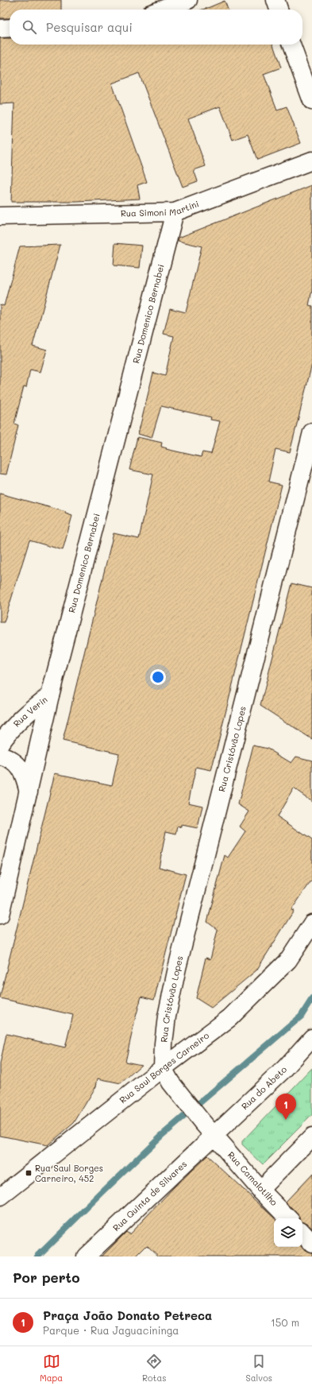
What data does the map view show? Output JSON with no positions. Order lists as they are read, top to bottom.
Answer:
{
  "streets": {
    "street": [
      "Rua Simoni Martini",
      "Rua Domenico Bernabei",
      "Rua Verin",
      "Rua Cristóvão Lopes",
      "Rua Saul Borges Carneiro",
      "Rua do Abeto",
      "Rua Camalotilho",
      "Rua Quinta de Silvares"
    ]
  },
  "crossings": [
    ["Rua Simoni Martini", "Rua Domenico Bernabei"],
    ["Rua Domenico Bernabei", "Rua Verin"],
    ["Rua Cristóvão Lopes", "Rua Saul Borges Carneiro"],
    ["Rua Cristóvão Lopes", "Rua Camalotilho"],
    ["Rua Saul Borges Carneiro", "Rua Camalotilho"],
    ["Rua do Abeto", "Rua Camalotilho"],
    ["Rua do Abeto", "Rua Quinta de Silvares"],
    ["Rua Camalotilho", "Rua Quinta de Silvares"]
  ],
  "places": {
    "transit": ["Rua Saul Borges Carneiro, 452"]
  },
  "page": {
    "search": "Pesquisar aqui",
    "pins": "1",
    "heading": "Por perto",
    "list": [
      {
        "mark": "1",
        "name": "Praça João Donato Petreca",
        "note": "Parque · Rua Jaguacininga",
        "value": "150 m"
      }
    ],
    "nav": ["Mapa", "Rotas", "Salvos"]
  }
}
